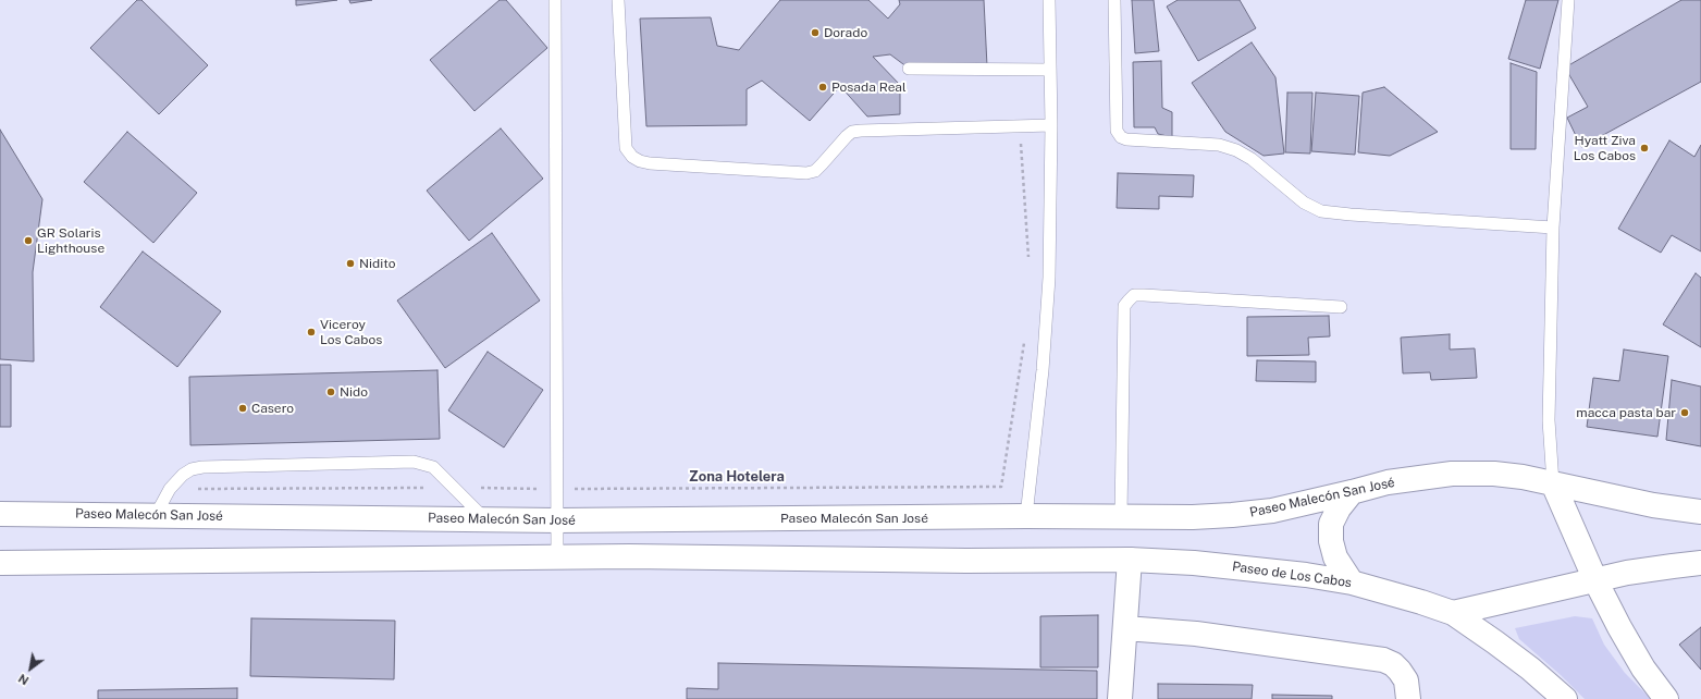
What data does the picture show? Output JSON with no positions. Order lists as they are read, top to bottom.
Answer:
{
  "streets": {
    "main road": ["Paseo Malecón San José", "Paseo de Los Cabos"]
  },
  "districts": ["Zona Hotelera"],
  "places": [
    "Dorado",
    "Posada Real",
    "Hyatt Ziva Los Cabos",
    "GR Solaris Lighthouse",
    "Nidito",
    "Viceroy Los Cabos",
    "Nido",
    "Casero",
    "macca pasta bar"
  ],
  "north": "bottom left"
}
